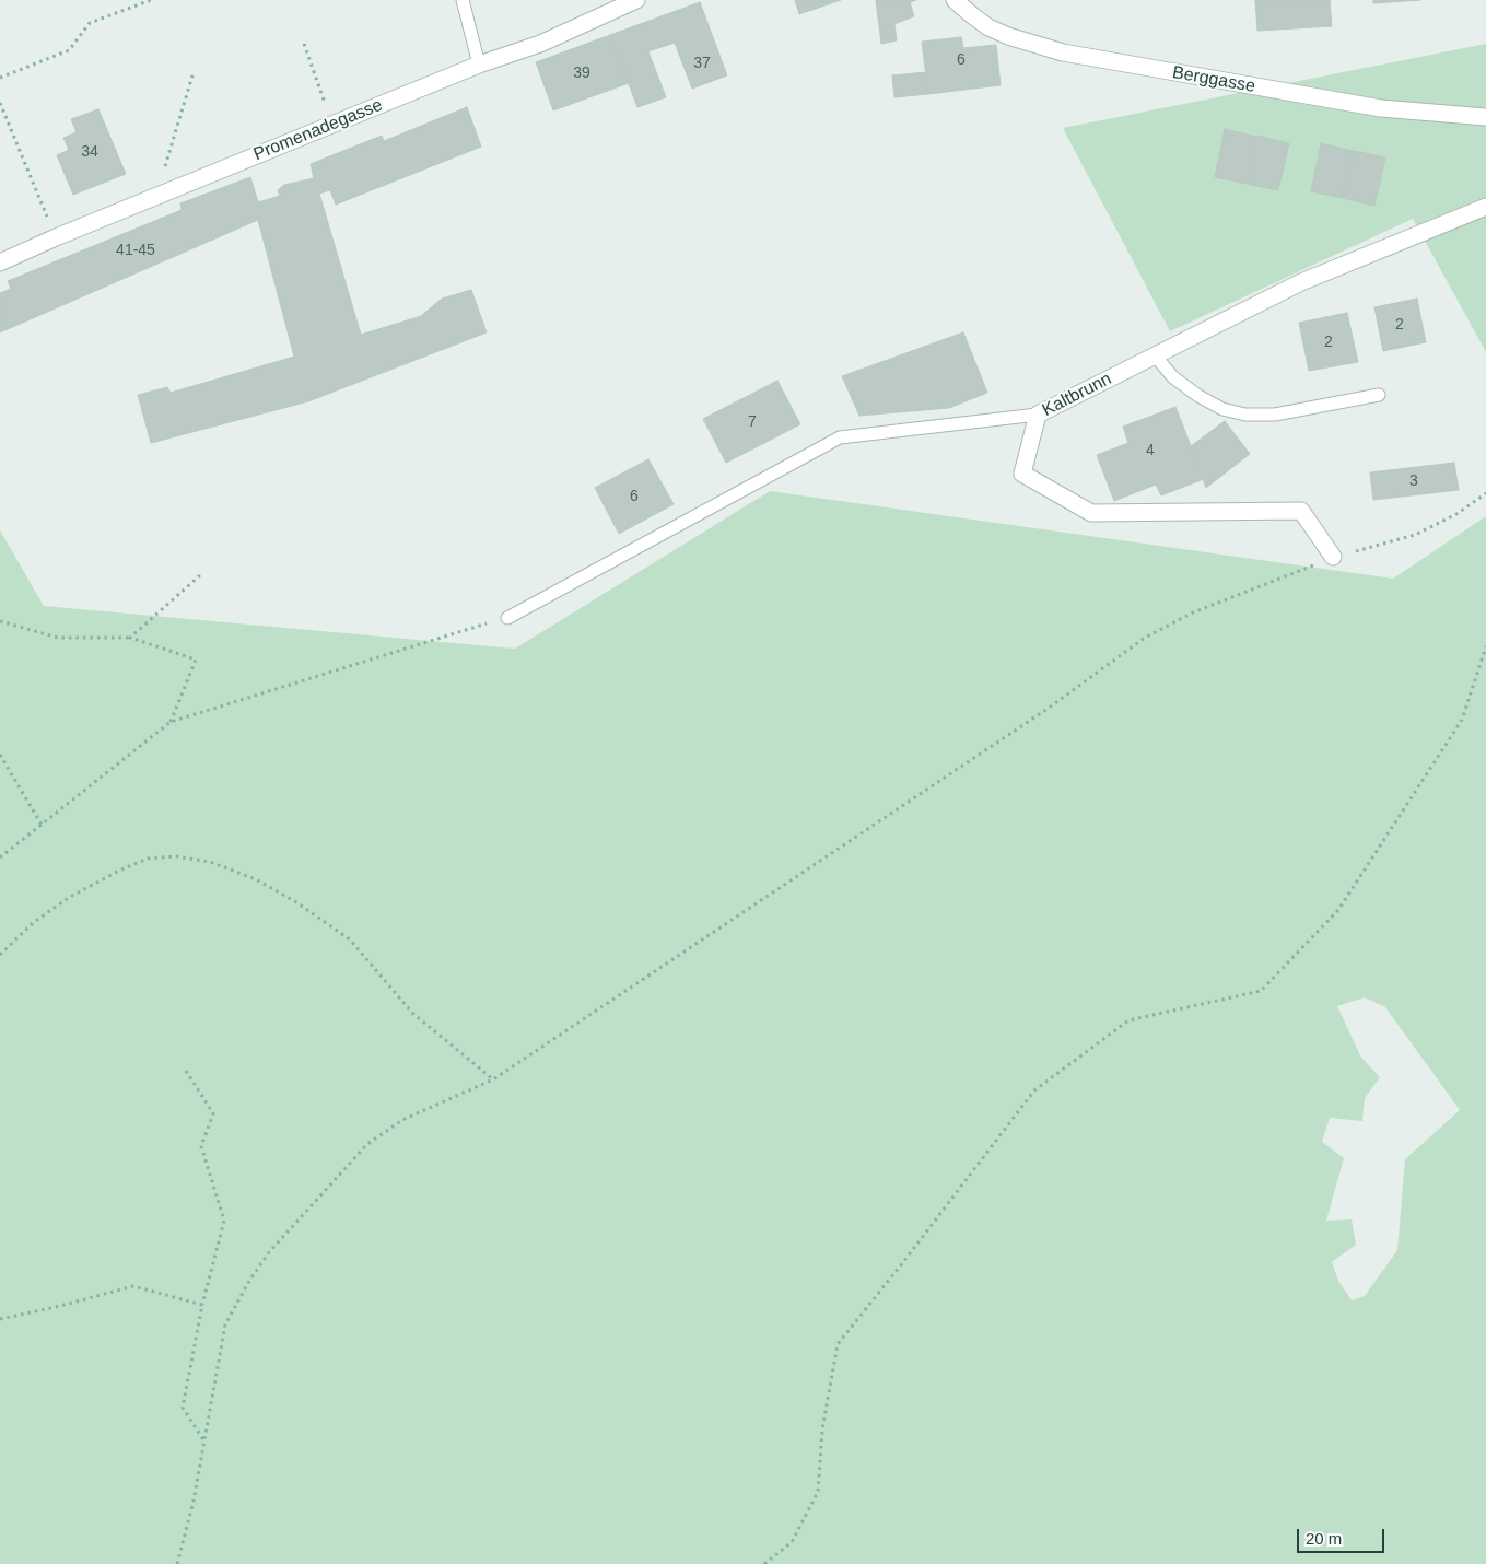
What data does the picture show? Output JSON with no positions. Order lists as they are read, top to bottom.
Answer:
{
  "streets": {
    "street": ["Berggasse", "Promenadegasse", "Kaltbrunn"]
  },
  "house_numbers": [
    "6",
    "37",
    "39",
    "34",
    "41-45",
    "2",
    "2",
    "7",
    "4",
    "3",
    "6"
  ],
  "scale_bar": "20 m"
}
